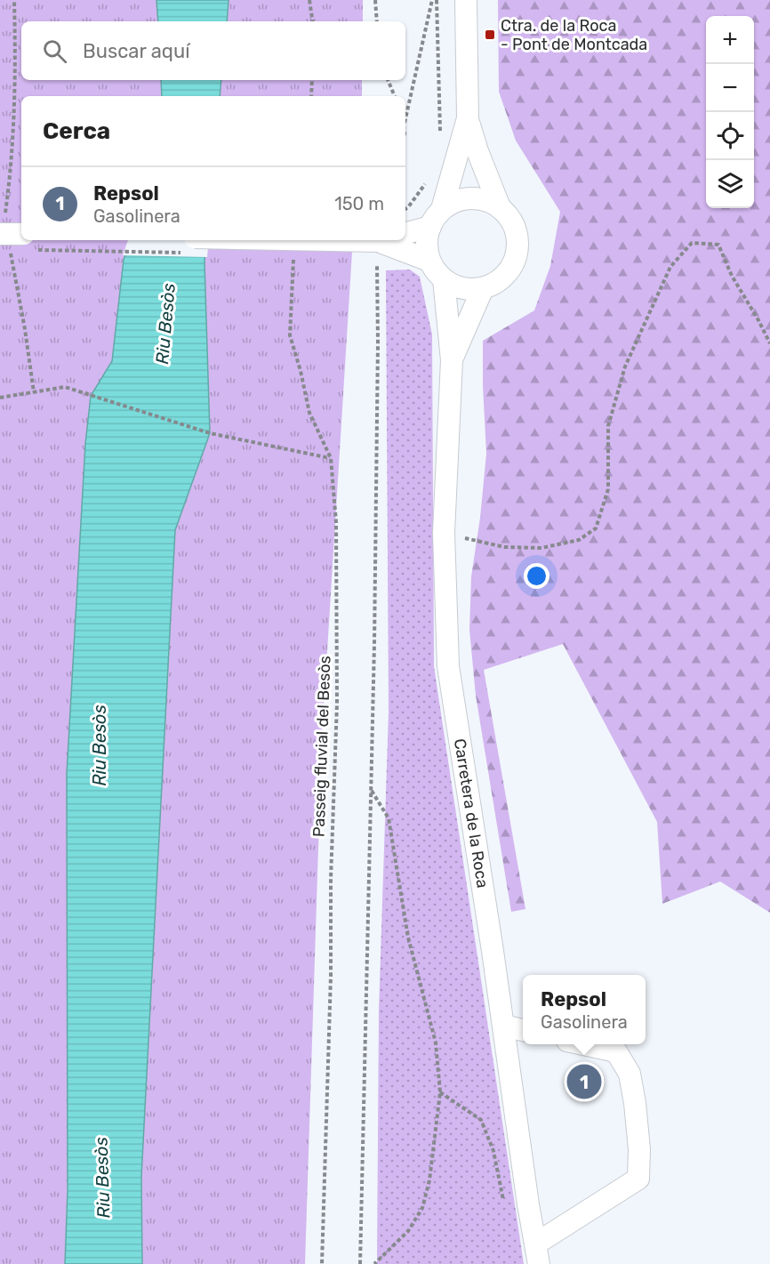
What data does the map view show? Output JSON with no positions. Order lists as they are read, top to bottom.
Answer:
{
  "streets": {
    "street": ["Carretera de la Roca"],
    "path": ["Passeig fluvial del Besòs"]
  },
  "water": ["Riu Besòs"],
  "places": {
    "transit": ["Ctra. de la Roca - Pont de Montcada"]
  },
  "page": {
    "map_buttons": ["+", "−"],
    "search": "Buscar aquí",
    "heading": "Cerca",
    "list": [
      {
        "mark": "1",
        "name": "Repsol",
        "note": "Gasolinera",
        "value": "150 m"
      }
    ],
    "popup": ["Repsol", "Gasolinera"],
    "pins": "1"
  }
}
